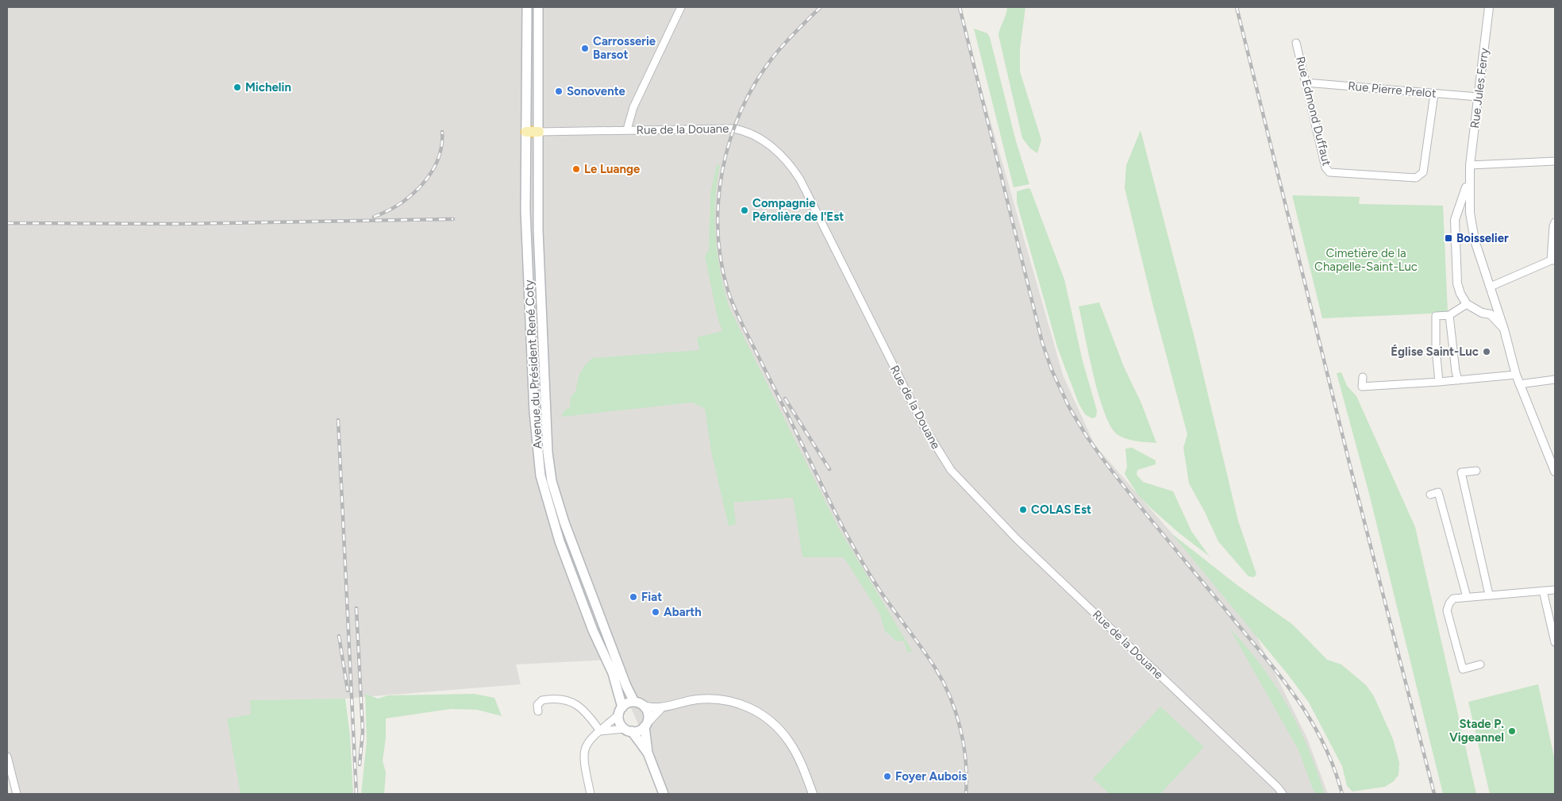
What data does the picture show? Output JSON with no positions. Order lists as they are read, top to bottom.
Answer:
{
  "streets": {
    "main road": ["Avenue du Président René Coty"],
    "street": [
      "Rue Jules Ferry",
      "Rue Pierre Prelot",
      "Rue Edmond Duffaut",
      "Rue de la Douane"
    ]
  },
  "crossings": [
    ["Rue Jules Ferry", "Rue Pierre Prelot"],
    ["Rue Pierre Prelot", "Rue Edmond Duffaut"],
    ["Rue de la Douane", "Avenue du Président René Coty"]
  ],
  "parks": ["Cimetière de la Chapelle-Saint-Luc"],
  "places": {
    "other": [
      "Carrosserie Barsot",
      "Michelin",
      "Sonovente",
      "Le Luange",
      "Compagnie Pérolière de l'Est",
      "Église Saint-Luc",
      "COLAS Est",
      "Fiat",
      "Abarth",
      "Stade P. Vigeannel",
      "Foyer Aubois"
    ],
    "transit": ["Boisselier"]
  }
}
